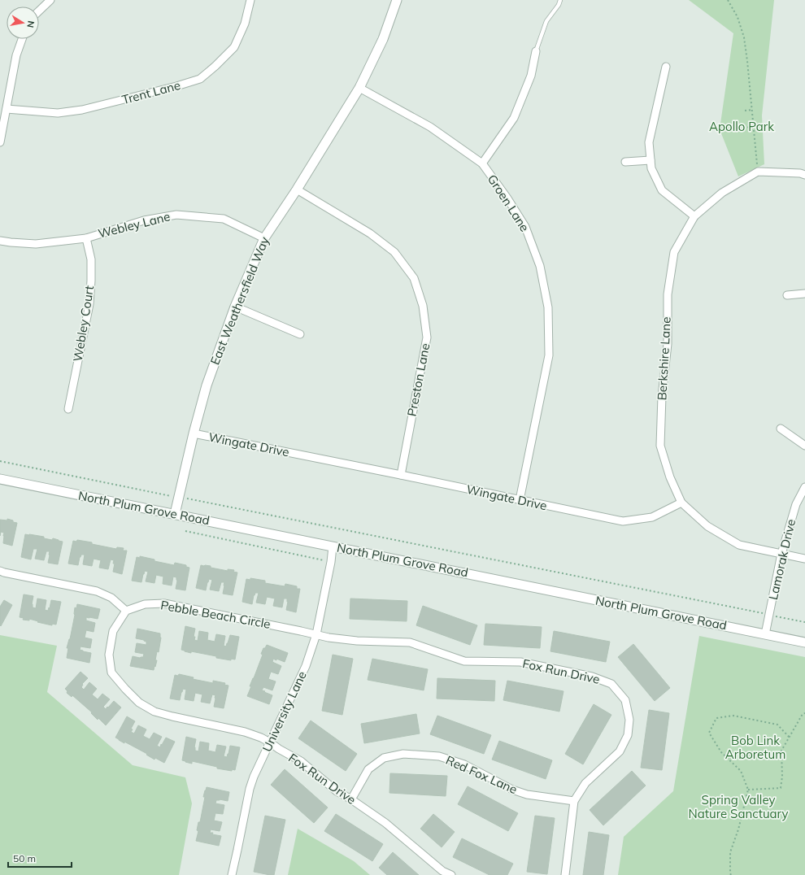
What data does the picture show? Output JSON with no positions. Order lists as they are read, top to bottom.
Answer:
{
  "streets": {
    "street": [
      "Trent Lane",
      "Groen Lane",
      "Webley Lane",
      "East Weathersfield Way",
      "Webley Court",
      "Berkshire Lane",
      "Preston Lane",
      "Wingate Drive",
      "North Plum Grove Road",
      "Lamorak Drive",
      "Pebble Beach Circle",
      "Fox Run Drive",
      "University Lane",
      "Red Fox Lane"
    ]
  },
  "crossings": [
    ["Groen Lane", "East Weathersfield Way"],
    ["Groen Lane", "Wingate Drive"],
    ["Webley Lane", "East Weathersfield Way"],
    ["Webley Lane", "Webley Court"],
    ["East Weathersfield Way", "Preston Lane"],
    ["East Weathersfield Way", "Wingate Drive"],
    ["East Weathersfield Way", "North Plum Grove Road"],
    ["Berkshire Lane", "Wingate Drive"],
    ["Preston Lane", "Wingate Drive"],
    ["North Plum Grove Road", "Lamorak Drive"],
    ["North Plum Grove Road", "University Lane"],
    ["Pebble Beach Circle", "Fox Run Drive"],
    ["Pebble Beach Circle", "University Lane"],
    ["Fox Run Drive", "University Lane"],
    ["Fox Run Drive", "Red Fox Lane"]
  ],
  "parks": ["Apollo Park", "Bob Link Arboretum", "Spring Valley Nature Sanctuary"],
  "scale_bar": "50 m",
  "north": "right"
}
